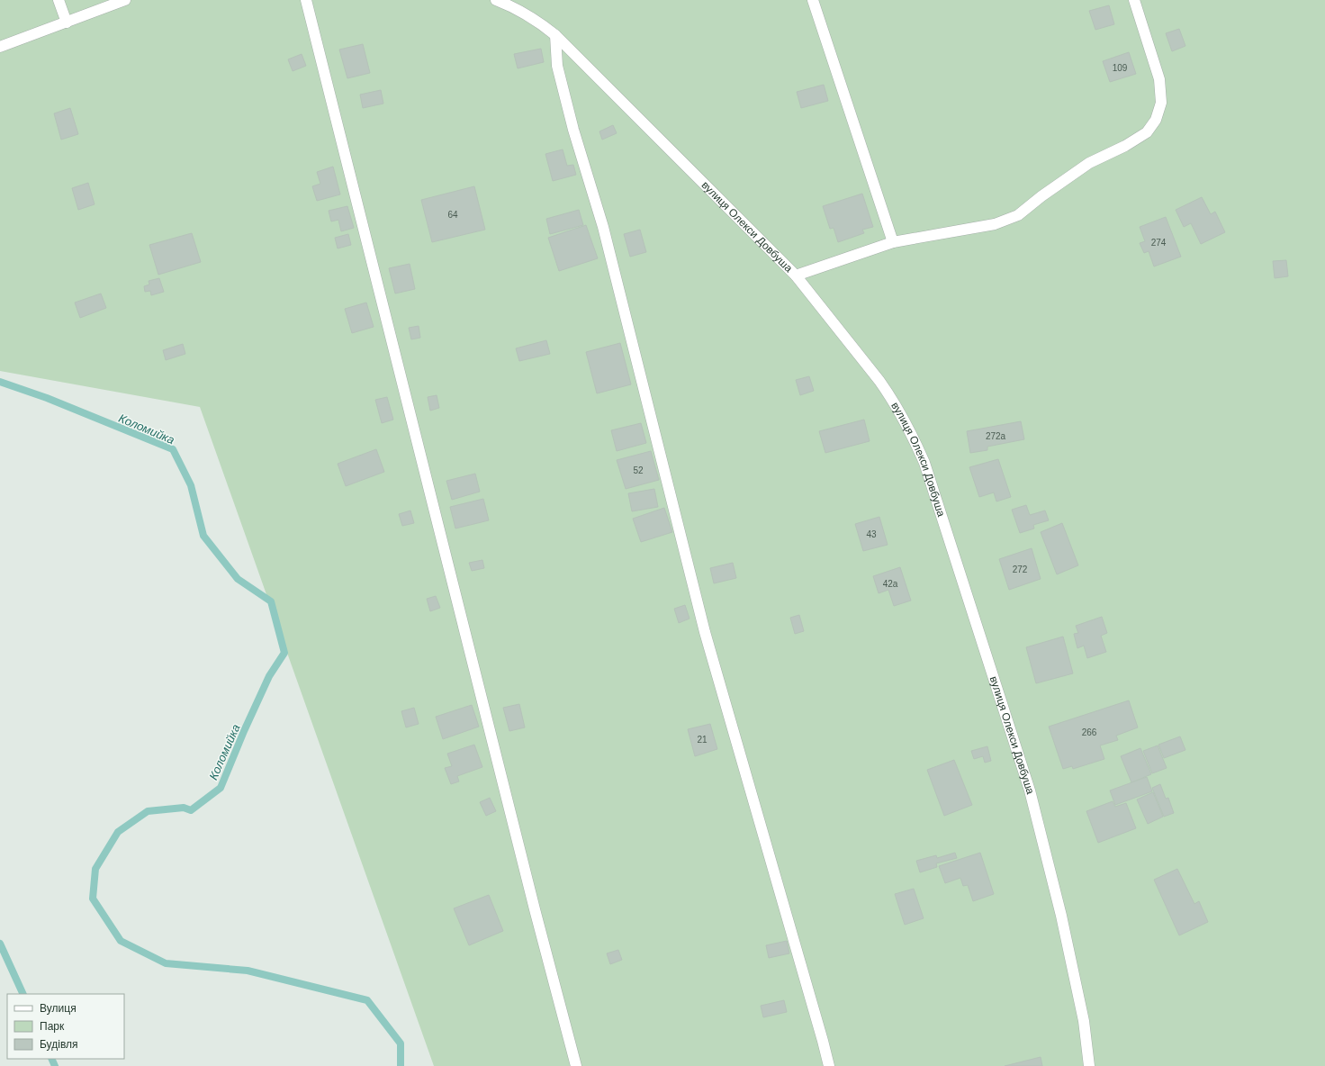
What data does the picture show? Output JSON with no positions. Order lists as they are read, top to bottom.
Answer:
{
  "streets": {
    "street": ["вулиця Олекси Довбуша"]
  },
  "water": ["Коломийка"],
  "house_numbers": [
    "109",
    "64",
    "274",
    "272а",
    "52",
    "43",
    "272",
    "42а",
    "266",
    "21"
  ],
  "legend": ["Вулиця", "Парк", "Будівля"]
}
